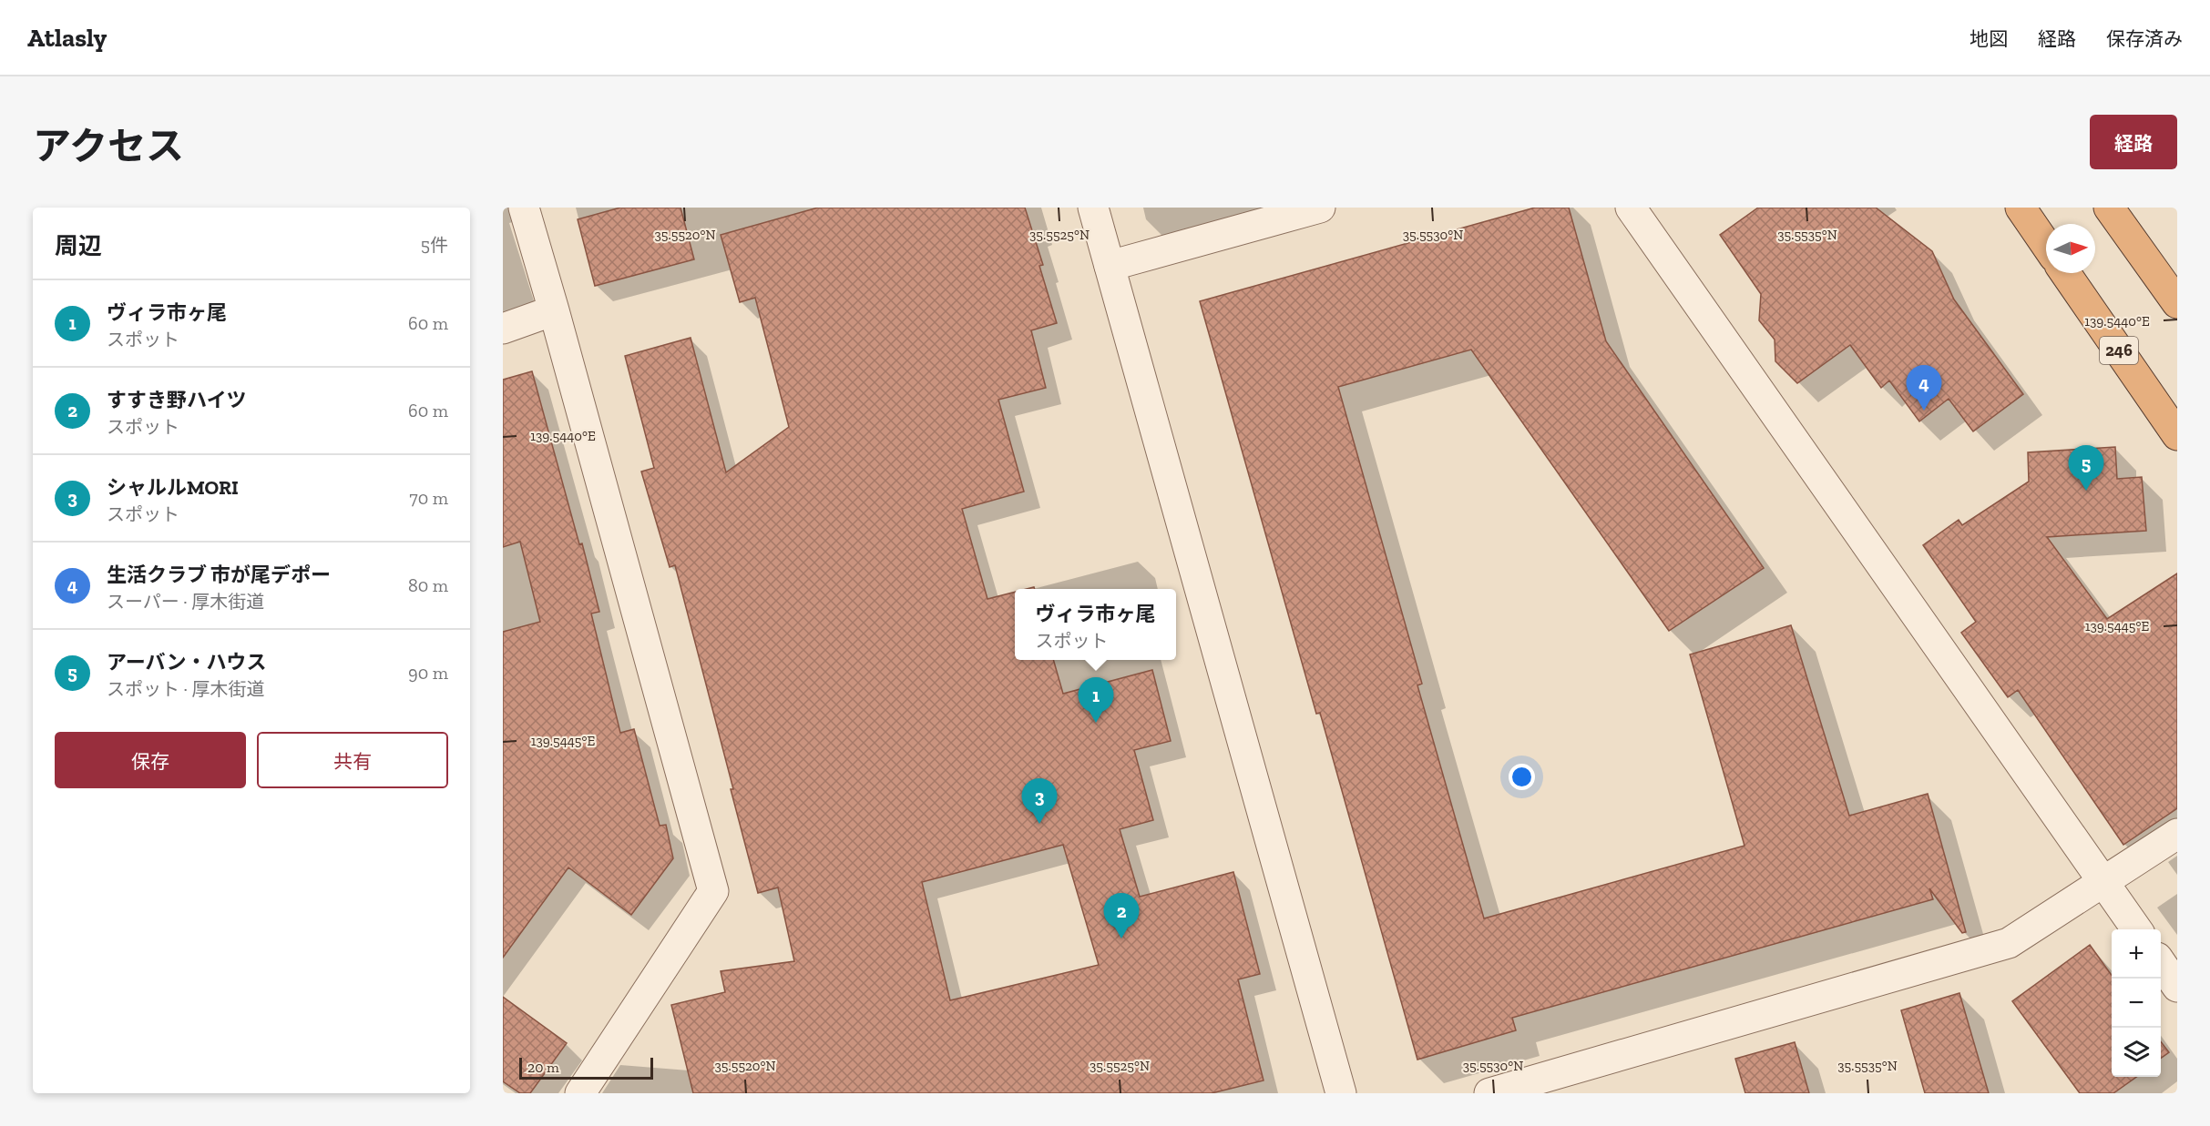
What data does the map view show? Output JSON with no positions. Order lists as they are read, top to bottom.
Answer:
{
  "streets": {
    "highway": ["246"]
  },
  "scale_bar": "20 m",
  "north": "right",
  "page": {
    "header": "Atlasly",
    "nav": ["地図", "経路", "保存済み"],
    "title": "アクセス",
    "buttons": [
      "経路",
      ["保存", "共有"]
    ],
    "heading": ["周辺", "5件"],
    "list": [
      {
        "mark": "1",
        "name": "ヴィラ市ヶ尾",
        "note": "スポット",
        "value": "60 m"
      },
      {
        "mark": "2",
        "name": "すすき野ハイツ",
        "note": "スポット",
        "value": "60 m"
      },
      {
        "mark": "3",
        "name": "シャルルMORI",
        "note": "スポット",
        "value": "70 m"
      },
      {
        "mark": "4",
        "name": "生活クラブ 市が尾デポー",
        "note": "スーパー · 厚木街道",
        "value": "80 m"
      },
      {
        "mark": "5",
        "name": "アーバン・ハウス",
        "note": "スポット · 厚木街道",
        "value": "90 m"
      }
    ],
    "pins": [
      "4",
      "5",
      "1",
      "3",
      "2"
    ],
    "popup": ["ヴィラ市ヶ尾", "スポット"],
    "map_buttons": ["+", "−"],
    "scale": "20 m"
  },
  "coordinates": [
    "35.5520°N",
    "35.5525°N",
    "35.5530°N",
    "35.5535°N",
    "139.5440°E",
    "139.5445°E"
  ]
}
